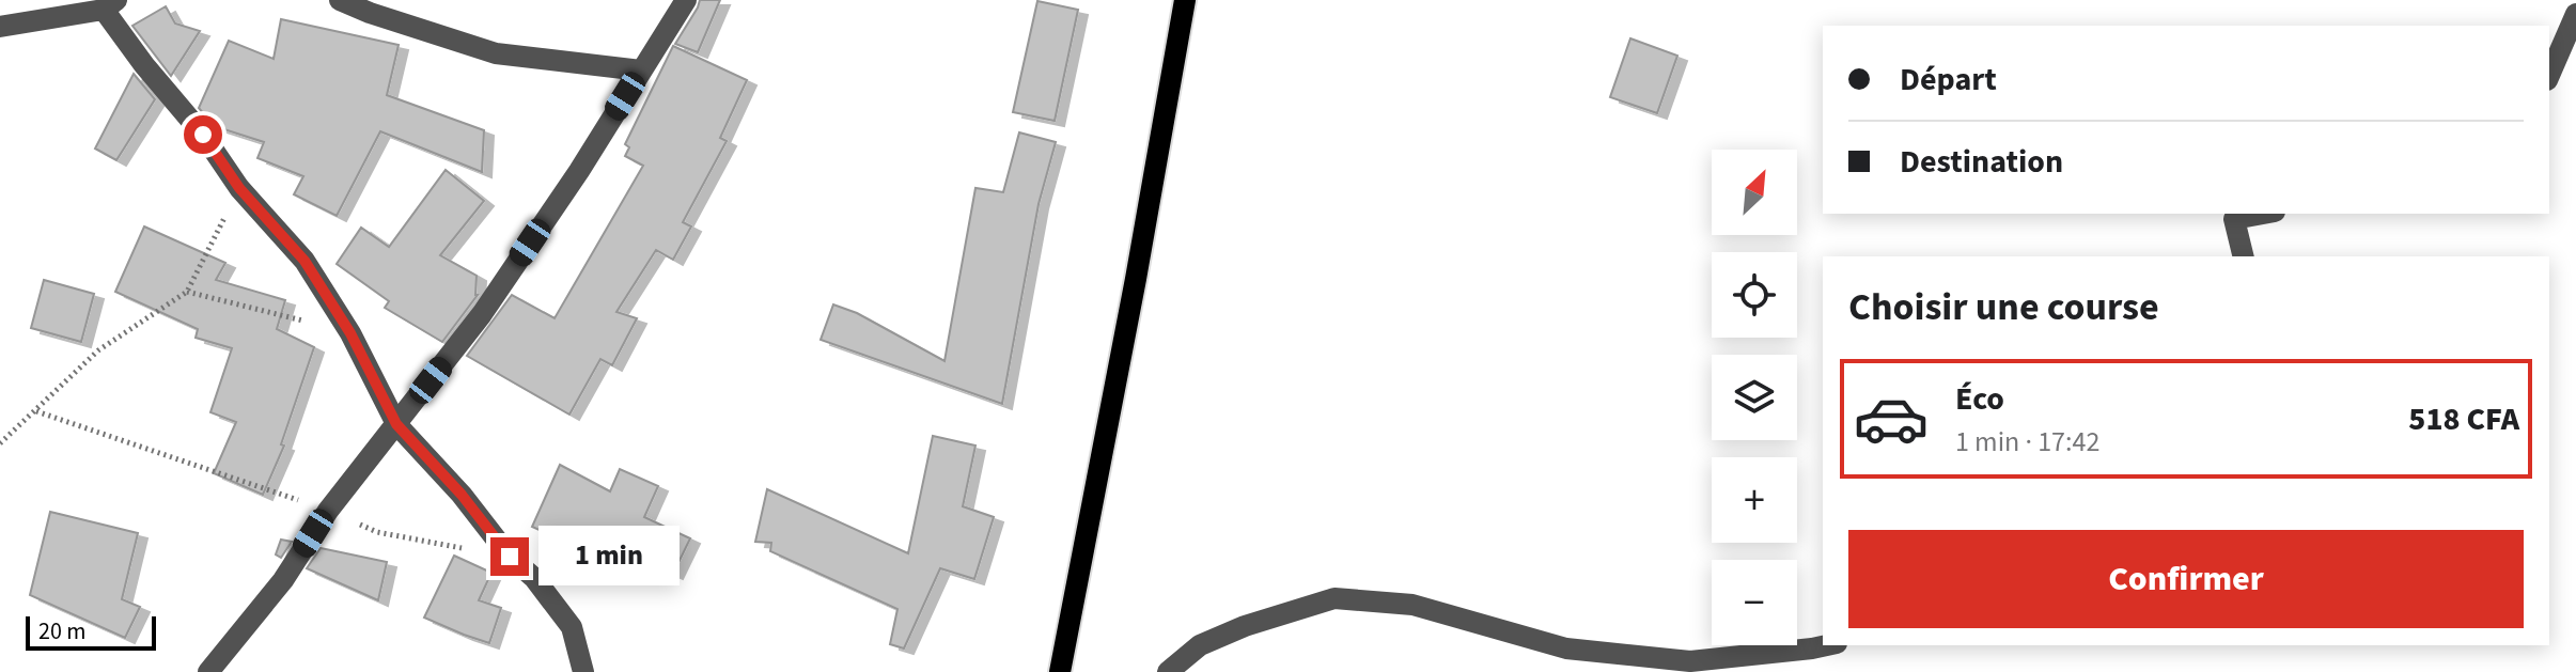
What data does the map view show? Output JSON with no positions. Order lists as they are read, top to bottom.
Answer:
{
  "scale_bar": "20 m",
  "north": "top right",
  "page": {
    "banner": ["Départ", "Destination"],
    "map_buttons": ["+", "−"],
    "heading": "Choisir une course",
    "list": [
      {
        "name": "Éco",
        "note": "1 min · 17:42",
        "value": "518 CFA"
      }
    ],
    "buttons": "Confirmer",
    "bubble": "1 min",
    "scale": "20 m"
  }
}
